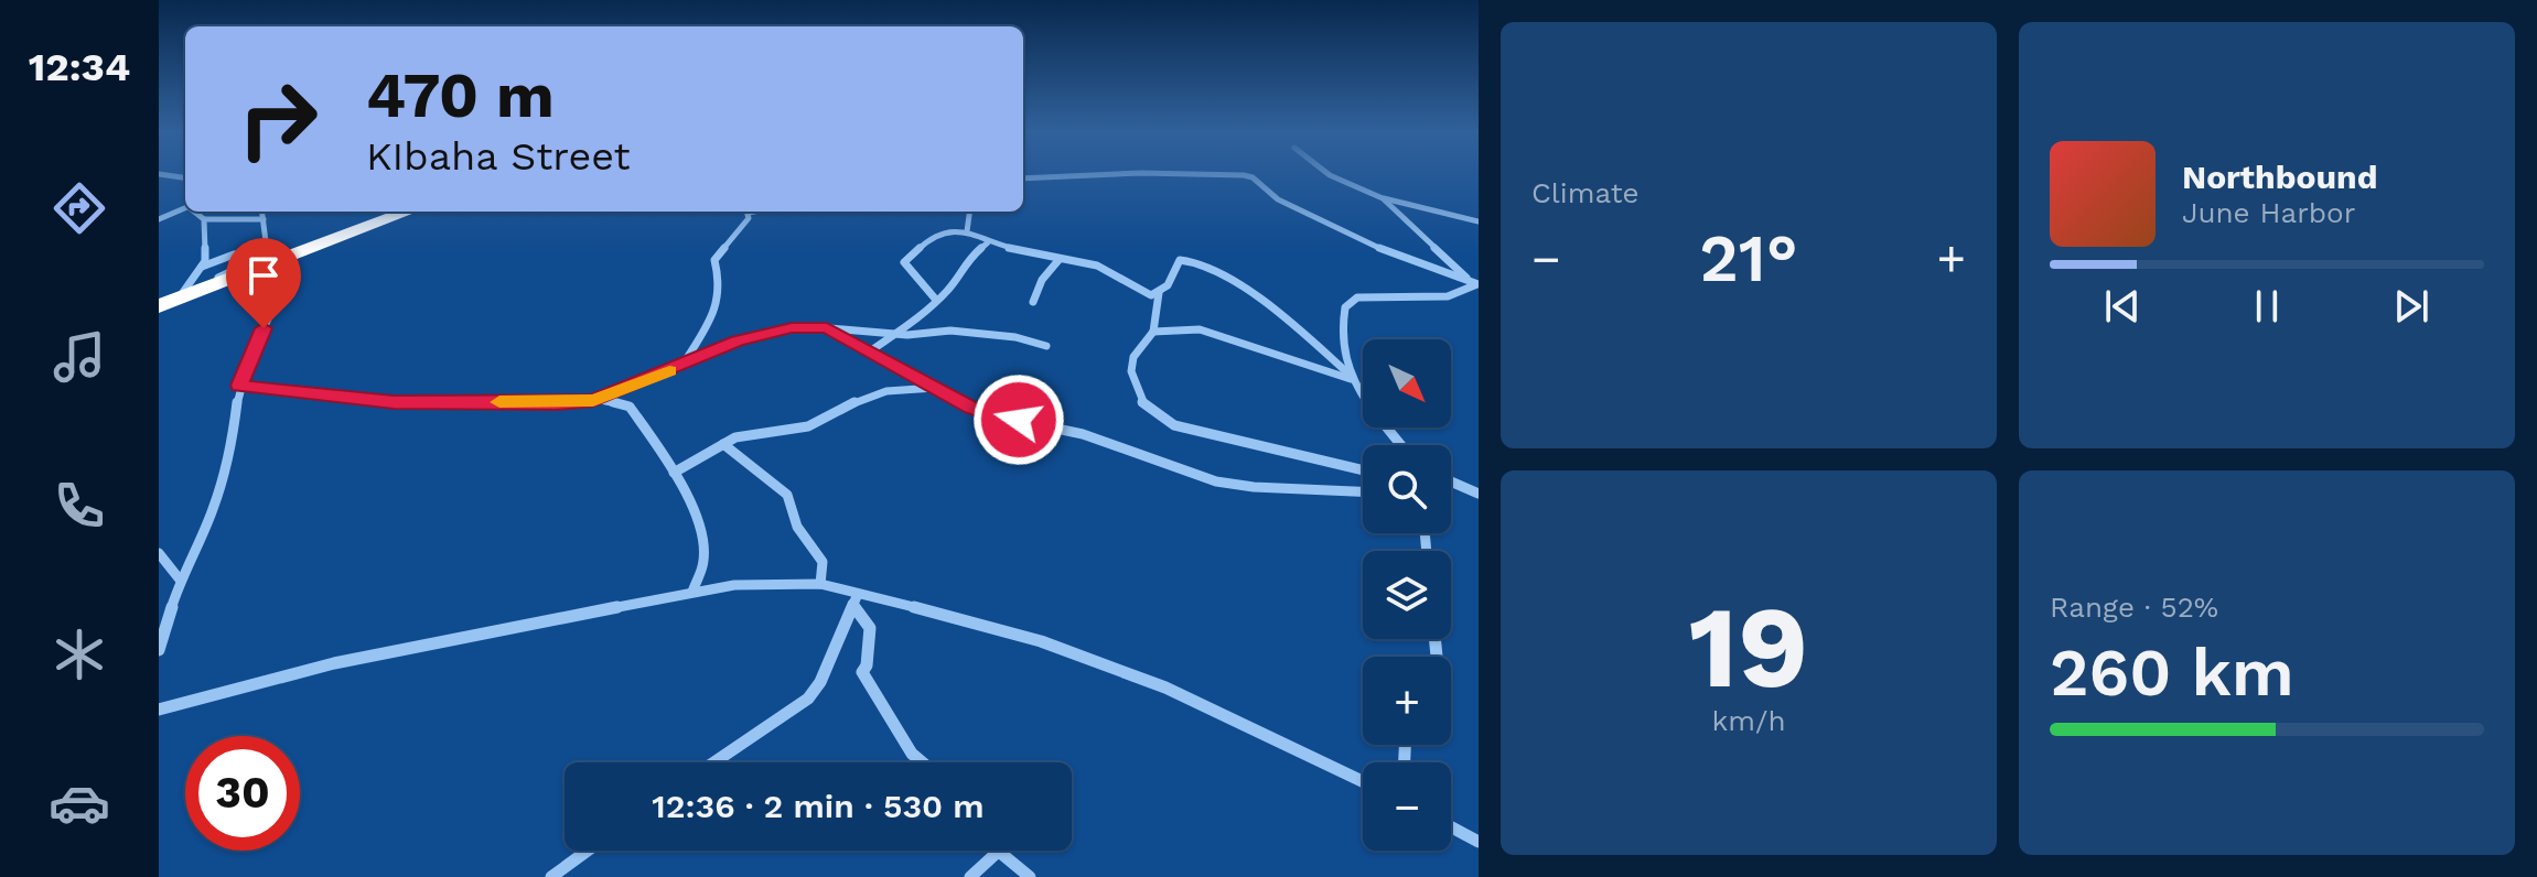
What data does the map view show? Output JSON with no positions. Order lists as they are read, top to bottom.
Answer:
{
  "north": "bottom right",
  "page": {
    "tabs": "12:34",
    "tile": [
      "Climate",
      ["19", "km/h"],
      ["Range · 52%", "260 km"]
    ],
    "turn": ["470 m", "KIbaha Street"],
    "song": ["Northbound", "June Harbor"],
    "heat": ["−", "21°", "+"],
    "map_buttons": ["+", "−"],
    "limit": "30",
    "trip": "12:36 · 2 min · 530 m"
  }
}
